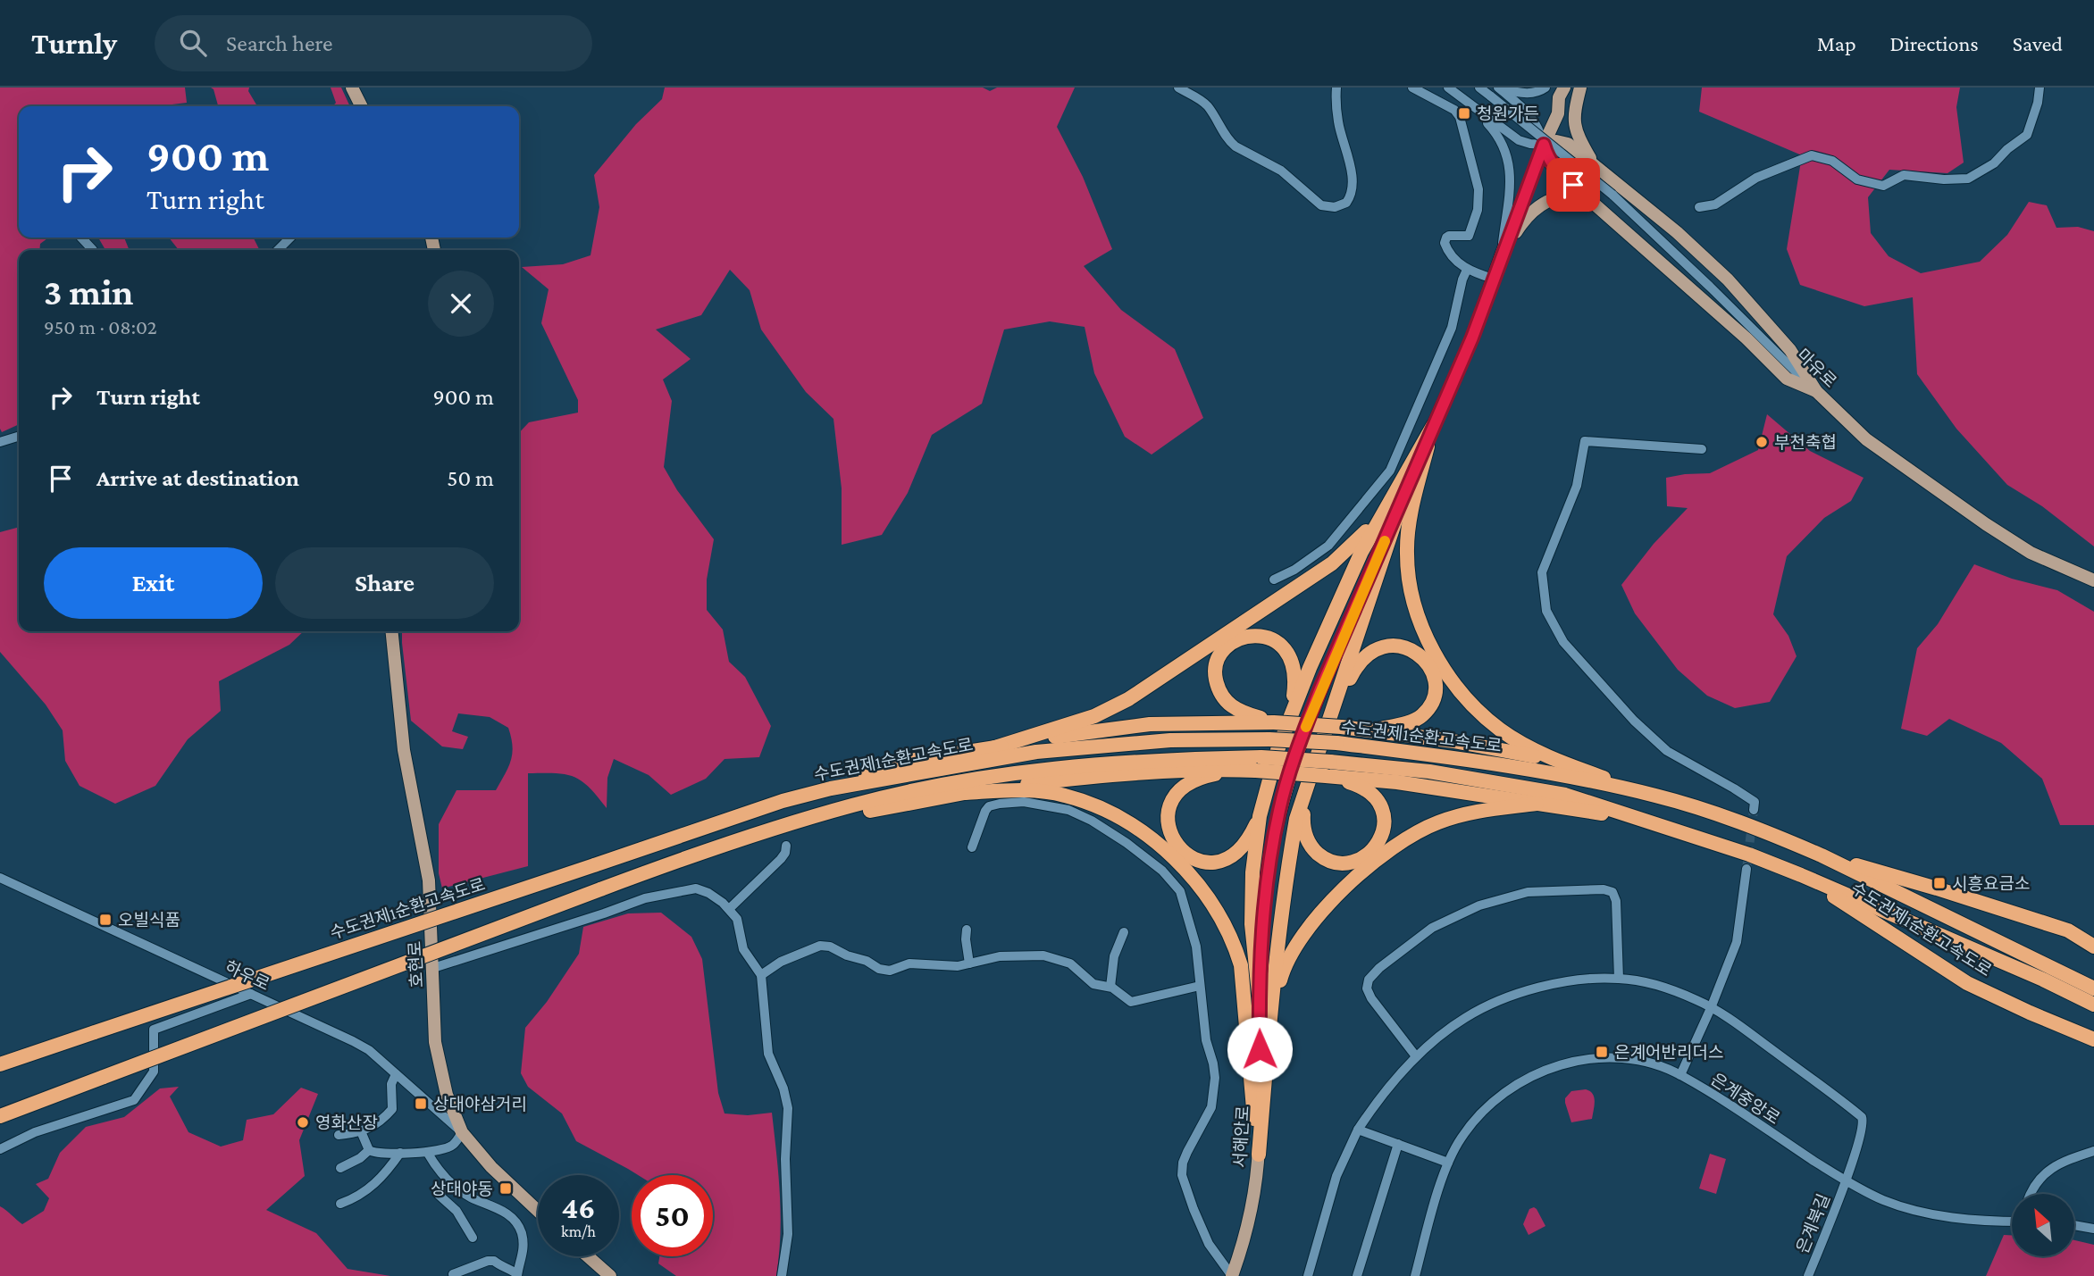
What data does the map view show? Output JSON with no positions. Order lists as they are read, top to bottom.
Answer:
{
  "streets": {
    "highway": ["수도권제1순환고속도로"],
    "main road": ["마유로", "호현로", "서해안로"],
    "street": ["하우로", "은계중앙로", "은계북길"]
  },
  "crossings": [
    ["마유로", "서해안로"],
    ["호현로", "하우로"],
    ["은계중앙로", "은계북길"]
  ],
  "places": {
    "transit": [
      "청원가든",
      "시흥요금소",
      "오빌식품",
      "은계어반리더스",
      "상대야삼거리",
      "상대야동"
    ],
    "other": ["부천축협", "영화산장"]
  },
  "north": "top left",
  "page": {
    "header": "Turnly",
    "search": "Search here",
    "nav": ["Map", "Directions", "Saved"],
    "turn": ["900 m", "Turn right"],
    "heading": ["3 min", "950 m · 08:02"],
    "list": [
      {
        "name": "Turn right",
        "value": "900 m"
      },
      {
        "name": "Arrive at destination",
        "value": "50 m"
      }
    ],
    "buttons": ["Exit", "Share"],
    "speed": "46 km/h",
    "limit": "50"
  }
}
